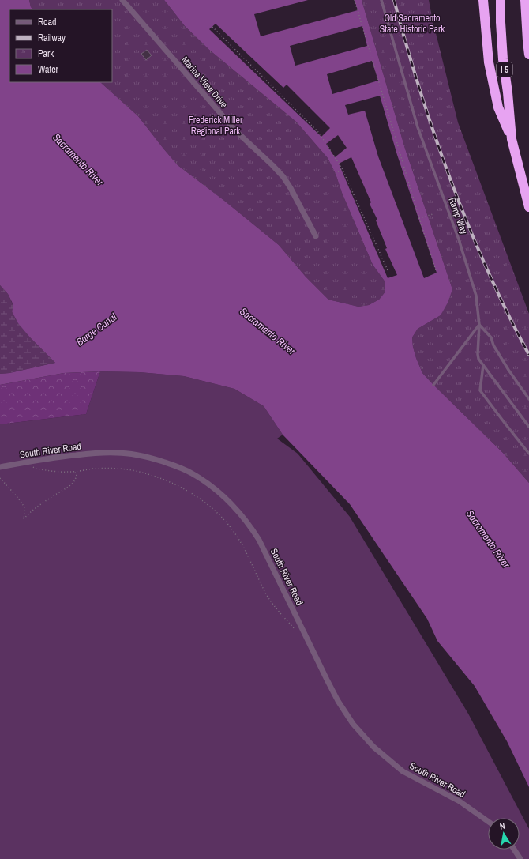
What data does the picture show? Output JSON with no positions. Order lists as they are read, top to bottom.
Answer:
{
  "streets": {
    "highway": ["I 5"],
    "street": ["Marina View Drive", "South River Road"],
    "lane": ["Ramp Way"]
  },
  "water": ["Sacramento River", "Barge Canal"],
  "parks": ["Old Sacramento State Historic Park", "Frederick Miller Regional Park"],
  "legend": [
    "Road",
    "Railway",
    "Park",
    "Water"
  ],
  "north": "top"
}
